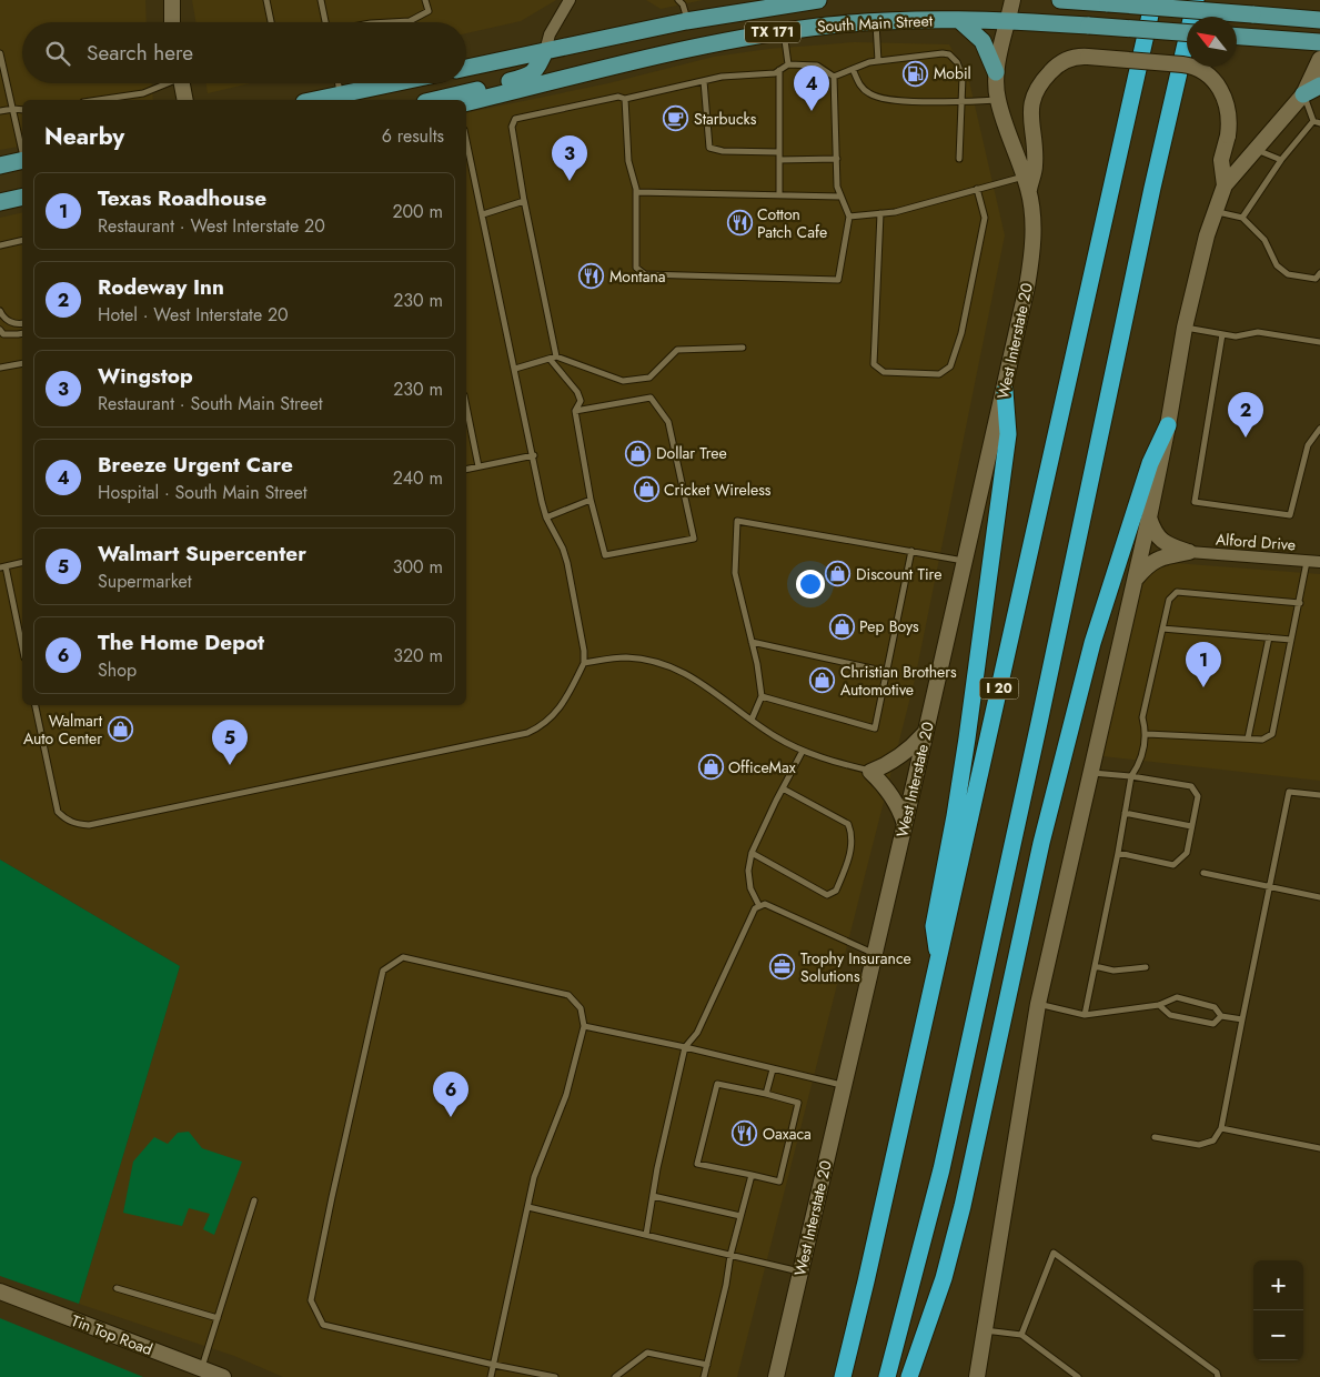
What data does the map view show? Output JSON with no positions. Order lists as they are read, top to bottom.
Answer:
{
  "streets": {
    "highway": ["I 20"],
    "main road": [
      "South Main Street",
      "TX 171",
      "West Interstate 20",
      "Tin Top Road"
    ],
    "street": ["Alford Drive"]
  },
  "crossings": [
    ["South Main Street", "West Interstate 20"]
  ],
  "places": {
    "fuel station": ["Mobil"],
    "cafe": ["Starbucks"],
    "restaurant": ["Cotton Patch Cafe", "Montana", "Oaxaca"],
    "shop": [
      "Dollar Tree",
      "Cricket Wireless",
      "Discount Tire",
      "Pep Boys",
      "Christian Brothers Automotive",
      "Walmart Auto Center",
      "OfficeMax"
    ],
    "office": ["Trophy Insurance Solutions"]
  },
  "north": "top left",
  "page": {
    "search": "Search here",
    "pins": [
      "4",
      "3",
      "2",
      "1",
      "5",
      "6"
    ],
    "heading": ["Nearby", "6 results"],
    "list": [
      {
        "mark": "1",
        "name": "Texas Roadhouse",
        "note": "Restaurant · West Interstate 20",
        "value": "200 m"
      },
      {
        "mark": "2",
        "name": "Rodeway Inn",
        "note": "Hotel · West Interstate 20",
        "value": "230 m"
      },
      {
        "mark": "3",
        "name": "Wingstop",
        "note": "Restaurant · South Main Street",
        "value": "230 m"
      },
      {
        "mark": "4",
        "name": "Breeze Urgent Care",
        "note": "Hospital · South Main Street",
        "value": "240 m"
      },
      {
        "mark": "5",
        "name": "Walmart Supercenter",
        "note": "Supermarket",
        "value": "300 m"
      },
      {
        "mark": "6",
        "name": "The Home Depot",
        "note": "Shop",
        "value": "320 m"
      }
    ],
    "map_buttons": ["+", "−"]
  }
}
